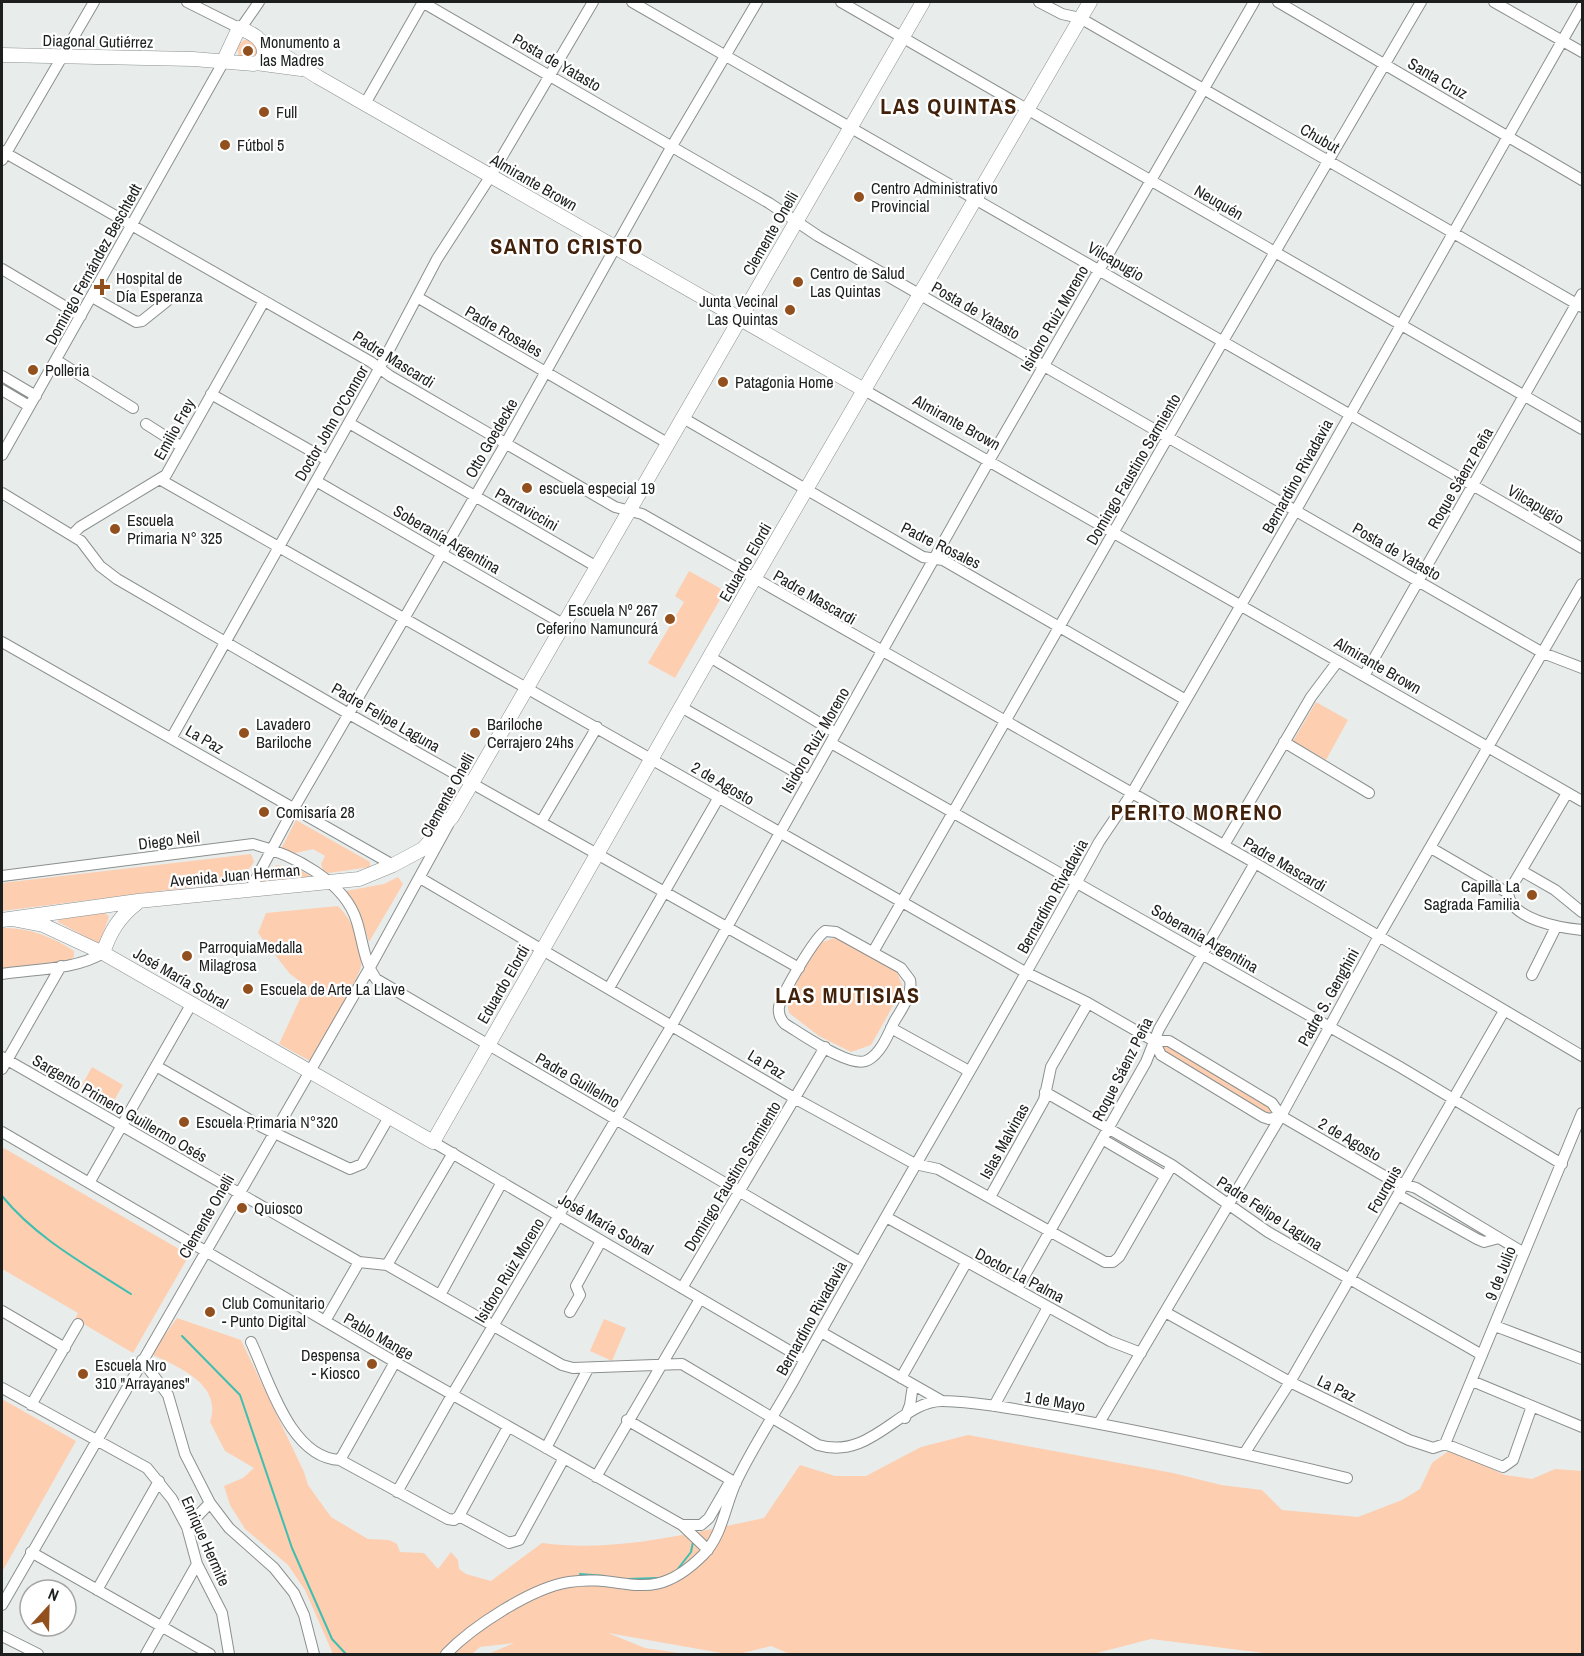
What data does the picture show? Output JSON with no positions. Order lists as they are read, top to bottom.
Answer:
{
  "streets": {
    "main road": [
      "Diagonal Gutiérrez",
      "Almirante Brown",
      "Clemente Onelli",
      "Eduardo Elordi",
      "Avenida Juan Herman",
      "José María Sobral"
    ],
    "street": [
      "Posta de Yatasto",
      "Santa Cruz",
      "Chubut",
      "Neuquén",
      "Vilcapugio",
      "Domingo Fernández Beschtedt",
      "Isidoro Ruiz Moreno",
      "Padre Rosales",
      "Padre Mascardi",
      "Doctor John O'Connor",
      "Emilio Frey",
      "Otto Goedecke",
      "Domingo Faustino Sarmiento",
      "Bernardino Rivadavia",
      "Roque Sáenz Peña",
      "Parraviccini",
      "Soberanía Argentina",
      "Padre Felipe Laguna",
      "La Paz",
      "2 de Agosto",
      "Diego Neil",
      "Padre S. Genghini",
      "Padre Guillelmo",
      "Sargento Primero Guillermo Osés",
      "Islas Malvinas",
      "Fourquis",
      "9 de Julio",
      "Doctor La Palma",
      "Pablo Mange",
      "1 de Mayo",
      "Enrique Hermite"
    ]
  },
  "crossings": [
    ["Diagonal Gutiérrez", "Almirante Brown"],
    ["Diagonal Gutiérrez", "Domingo Fernández Beschtedt"],
    ["Posta de Yatasto", "Clemente Onelli"],
    ["Posta de Yatasto", "Isidoro Ruiz Moreno"],
    ["Posta de Yatasto", "Doctor John O'Connor"],
    ["Posta de Yatasto", "Otto Goedecke"],
    ["Posta de Yatasto", "Domingo Faustino Sarmiento"],
    ["Posta de Yatasto", "Bernardino Rivadavia"],
    ["Posta de Yatasto", "Roque Sáenz Peña"],
    ["Posta de Yatasto", "Eduardo Elordi"],
    ["Posta de Yatasto", "Padre S. Genghini"],
    ["Santa Cruz", "Domingo Faustino Sarmiento"],
    ["Santa Cruz", "Bernardino Rivadavia"],
    ["Chubut", "Isidoro Ruiz Moreno"],
    ["Chubut", "Domingo Faustino Sarmiento"],
    ["Chubut", "Bernardino Rivadavia"],
    ["Chubut", "Roque Sáenz Peña"],
    ["Chubut", "Eduardo Elordi"],
    ["Almirante Brown", "Clemente Onelli"],
    ["Almirante Brown", "Domingo Fernández Beschtedt"],
    ["Almirante Brown", "Isidoro Ruiz Moreno"],
    ["Almirante Brown", "Doctor John O'Connor"],
    ["Almirante Brown", "Otto Goedecke"],
    ["Almirante Brown", "Domingo Faustino Sarmiento"],
    ["Almirante Brown", "Bernardino Rivadavia"],
    ["Almirante Brown", "Roque Sáenz Peña"],
    ["Almirante Brown", "Eduardo Elordi"],
    ["Almirante Brown", "Padre S. Genghini"],
    ["Neuquén", "Clemente Onelli"],
    ["Neuquén", "Isidoro Ruiz Moreno"],
    ["Neuquén", "Domingo Faustino Sarmiento"],
    ["Neuquén", "Bernardino Rivadavia"],
    ["Neuquén", "Roque Sáenz Peña"],
    ["Neuquén", "Eduardo Elordi"],
    ["Clemente Onelli", "Vilcapugio"],
    ["Clemente Onelli", "Padre Rosales"],
    ["Clemente Onelli", "Padre Mascardi"],
    ["Clemente Onelli", "Parraviccini"],
    ["Clemente Onelli", "Soberanía Argentina"],
    ["Clemente Onelli", "Padre Felipe Laguna"],
    ["Clemente Onelli", "La Paz"],
    ["Clemente Onelli", "2 de Agosto"],
    ["Clemente Onelli", "Avenida Juan Herman"],
    ["Clemente Onelli", "José María Sobral"],
    ["Clemente Onelli", "Padre Guillelmo"],
    ["Clemente Onelli", "Sargento Primero Guillermo Osés"],
    ["Clemente Onelli", "Pablo Mange"],
    ["Clemente Onelli", "Enrique Hermite"],
    ["Vilcapugio", "Isidoro Ruiz Moreno"],
    ["Vilcapugio", "Otto Goedecke"],
    ["Vilcapugio", "Domingo Faustino Sarmiento"],
    ["Vilcapugio", "Bernardino Rivadavia"],
    ["Vilcapugio", "Roque Sáenz Peña"],
    ["Vilcapugio", "Eduardo Elordi"],
    ["Domingo Fernández Beschtedt", "Padre Mascardi"],
    ["Isidoro Ruiz Moreno", "Padre Rosales"],
    ["Isidoro Ruiz Moreno", "Padre Mascardi"],
    ["Isidoro Ruiz Moreno", "Soberanía Argentina"],
    ["Isidoro Ruiz Moreno", "Padre Felipe Laguna"],
    ["Isidoro Ruiz Moreno", "La Paz"],
    ["Isidoro Ruiz Moreno", "2 de Agosto"],
    ["Isidoro Ruiz Moreno", "José María Sobral"],
    ["Isidoro Ruiz Moreno", "Padre Guillelmo"],
    ["Isidoro Ruiz Moreno", "Sargento Primero Guillermo Osés"],
    ["Isidoro Ruiz Moreno", "Pablo Mange"],
    ["Padre Rosales", "Doctor John O'Connor"],
    ["Padre Rosales", "Otto Goedecke"],
    ["Padre Rosales", "Domingo Faustino Sarmiento"],
    ["Padre Rosales", "Bernardino Rivadavia"],
    ["Padre Rosales", "Eduardo Elordi"],
    ["Padre Mascardi", "Doctor John O'Connor"],
    ["Padre Mascardi", "Emilio Frey"],
    ["Padre Mascardi", "Otto Goedecke"],
    ["Padre Mascardi", "Domingo Faustino Sarmiento"],
    ["Padre Mascardi", "Bernardino Rivadavia"],
    ["Padre Mascardi", "Roque Sáenz Peña"],
    ["Padre Mascardi", "Eduardo Elordi"],
    ["Padre Mascardi", "Padre S. Genghini"],
    ["Padre Mascardi", "Fourquis"],
    ["Doctor John O'Connor", "Parraviccini"],
    ["Doctor John O'Connor", "Soberanía Argentina"],
    ["Doctor John O'Connor", "Padre Felipe Laguna"],
    ["Doctor John O'Connor", "La Paz"],
    ["Doctor John O'Connor", "2 de Agosto"],
    ["Emilio Frey", "Padre Felipe Laguna"],
    ["Emilio Frey", "2 de Agosto"],
    ["Otto Goedecke", "Parraviccini"],
    ["Otto Goedecke", "Soberanía Argentina"],
    ["Otto Goedecke", "Padre Felipe Laguna"],
    ["Otto Goedecke", "La Paz"],
    ["Otto Goedecke", "2 de Agosto"],
    ["Otto Goedecke", "Diego Neil"],
    ["Otto Goedecke", "Avenida Juan Herman"],
    ["Domingo Faustino Sarmiento", "Soberanía Argentina"],
    ["Domingo Faustino Sarmiento", "Padre Felipe Laguna"],
    ["Domingo Faustino Sarmiento", "La Paz"],
    ["Domingo Faustino Sarmiento", "2 de Agosto"],
    ["Domingo Faustino Sarmiento", "José María Sobral"],
    ["Domingo Faustino Sarmiento", "Padre Guillelmo"],
    ["Bernardino Rivadavia", "Soberanía Argentina"],
    ["Bernardino Rivadavia", "La Paz"],
    ["Bernardino Rivadavia", "2 de Agosto"],
    ["Bernardino Rivadavia", "José María Sobral"],
    ["Bernardino Rivadavia", "Padre Guillelmo"],
    ["Bernardino Rivadavia", "Sargento Primero Guillermo Osés"],
    ["Bernardino Rivadavia", "Doctor La Palma"],
    ["Bernardino Rivadavia", "Pablo Mange"],
    ["Bernardino Rivadavia", "1 de Mayo"],
    ["Roque Sáenz Peña", "Soberanía Argentina"],
    ["Roque Sáenz Peña", "Padre Felipe Laguna"],
    ["Roque Sáenz Peña", "La Paz"],
    ["Roque Sáenz Peña", "2 de Agosto"],
    ["Roque Sáenz Peña", "Doctor La Palma"],
    ["Soberanía Argentina", "Eduardo Elordi"],
    ["Soberanía Argentina", "Padre S. Genghini"],
    ["Soberanía Argentina", "Fourquis"],
    ["Soberanía Argentina", "9 de Julio"],
    ["Eduardo Elordi", "Padre Felipe Laguna"],
    ["Eduardo Elordi", "La Paz"],
    ["Eduardo Elordi", "2 de Agosto"],
    ["Eduardo Elordi", "José María Sobral"],
    ["Eduardo Elordi", "Padre Guillelmo"],
    ["Padre Felipe Laguna", "Padre S. Genghini"],
    ["Padre Felipe Laguna", "Islas Malvinas"],
    ["Padre Felipe Laguna", "Fourquis"],
    ["Padre Felipe Laguna", "9 de Julio"],
    ["La Paz", "Avenida Juan Herman"],
    ["La Paz", "Padre S. Genghini"],
    ["La Paz", "Islas Malvinas"],
    ["La Paz", "Fourquis"],
    ["La Paz", "9 de Julio"],
    ["2 de Agosto", "Padre S. Genghini"],
    ["2 de Agosto", "Islas Malvinas"],
    ["2 de Agosto", "Fourquis"],
    ["2 de Agosto", "9 de Julio"],
    ["Diego Neil", "Avenida Juan Herman"],
    ["Avenida Juan Herman", "José María Sobral"],
    ["Padre S. Genghini", "Doctor La Palma"],
    ["Padre S. Genghini", "1 de Mayo"],
    ["Sargento Primero Guillermo Osés", "1 de Mayo"],
    ["Fourquis", "1 de Mayo"]
  ],
  "districts": [
    "LAS QUINTAS",
    "SANTO CRISTO",
    "PERITO MORENO",
    "LAS MUTISIAS"
  ],
  "places": {
    "other": [
      "Monumento a las Madres",
      "Full",
      "Fútbol 5",
      "Centro Administrativo Provincial",
      "Centro de Salud Las Quintas",
      "Junta Vecinal Las Quintas",
      "Polleria",
      "Patagonia Home",
      "escuela especial 19",
      "Escuela Primaria N° 325",
      "Escuela Nº 267 Ceferino Namuncurá",
      "Lavadero Bariloche",
      "Bariloche Cerrajero 24hs",
      "Comisaría 28",
      "Capilla La Sagrada Familia",
      "ParroquiaMedalla Milagrosa",
      "Escuela de Arte La Llave",
      "Escuela Primaria N°320",
      "Quiosco",
      "Club Comunitario - Punto Digital",
      "Despensa - Kiosco",
      "Escuela Nro 310 \"Arrayanes\""
    ],
    "health": ["Hospital de Día Esperanza"]
  },
  "north": "top"
}
